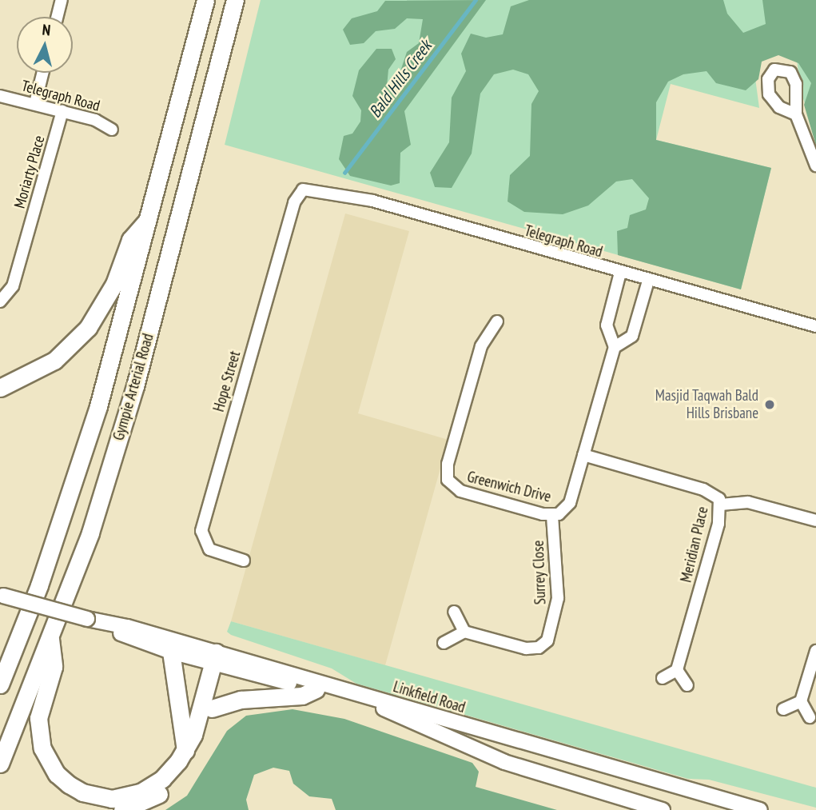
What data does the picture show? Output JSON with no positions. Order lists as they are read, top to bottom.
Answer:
{
  "streets": {
    "highway": ["Gympie Arterial Road"],
    "main road": ["Linkfield Road"],
    "street": [
      "Telegraph Road",
      "Moriarty Place",
      "Hope Street",
      "Greenwich Drive",
      "Meridian Place",
      "Surrey Close"
    ]
  },
  "crossings": [
    ["Telegraph Road", "Moriarty Place"],
    ["Telegraph Road", "Hope Street"],
    ["Telegraph Road", "Greenwich Drive"],
    ["Greenwich Drive", "Meridian Place"],
    ["Greenwich Drive", "Surrey Close"]
  ],
  "water": ["Bald Hills Creek"],
  "places": ["Masjid Taqwah Bald Hills Brisbane"],
  "north": "top"
}
